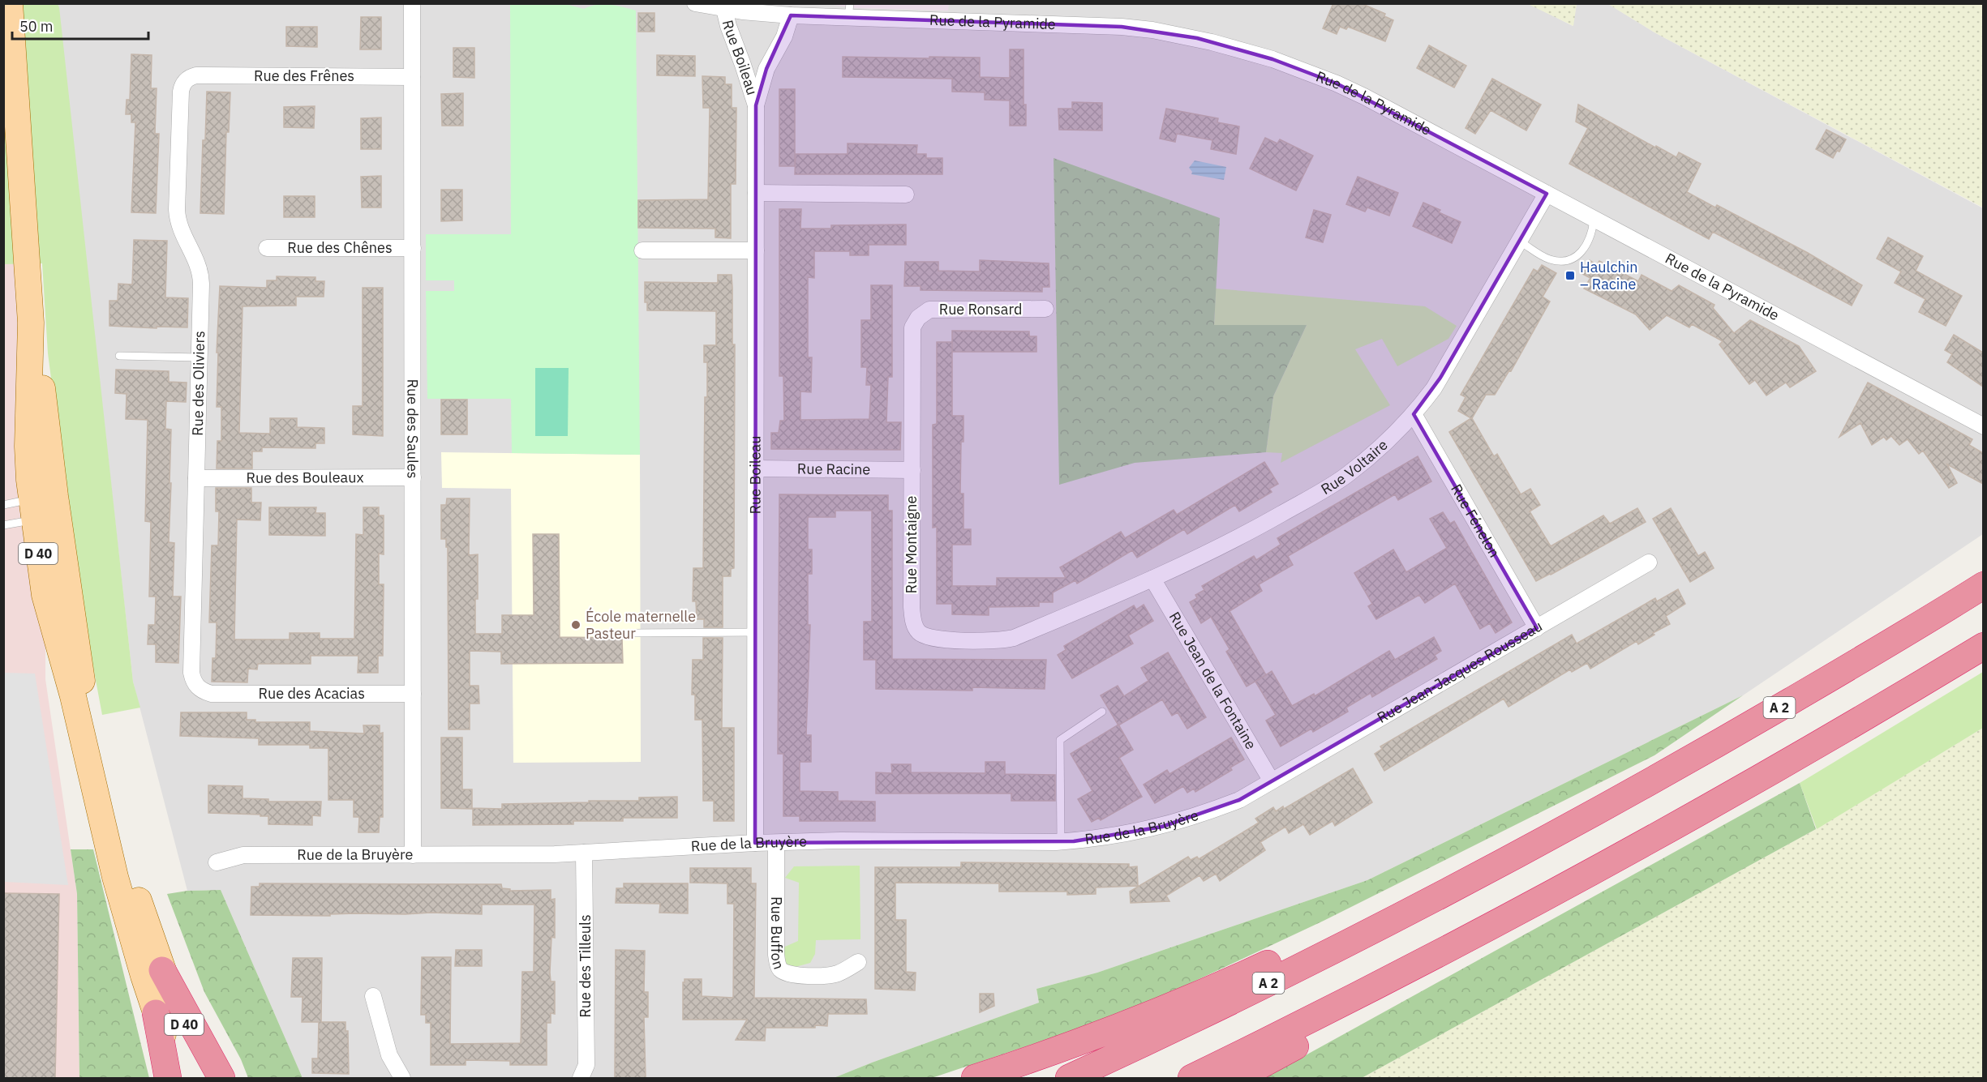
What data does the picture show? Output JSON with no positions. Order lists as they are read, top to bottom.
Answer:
{
  "streets": {
    "highway": ["A 2"],
    "main road": ["D 40"],
    "street": [
      "Rue de la Pyramide",
      "Rue Boileau",
      "Rue des Frênes",
      "Rue des Chênes",
      "Rue Ronsard",
      "Rue des Oliviers",
      "Rue des Saules",
      "Rue Voltaire",
      "Rue Racine",
      "Rue des Bouleaux",
      "Rue Fénelon",
      "Rue Montaigne",
      "Rue Jean-Jacques Rousseau",
      "Rue Jean de la Fontaine",
      "Rue des Acacias",
      "Rue de la Bruyère",
      "Rue Buffon",
      "Rue des Tilleuls"
    ]
  },
  "crossings": [
    ["Rue de la Pyramide", "Rue Boileau"],
    ["Rue de la Pyramide", "Rue Voltaire"],
    ["Rue Boileau", "Rue Racine"],
    ["Rue Boileau", "Rue de la Bruyère"],
    ["Rue des Frênes", "Rue des Oliviers"],
    ["Rue des Frênes", "Rue des Saules"],
    ["Rue des Chênes", "Rue des Saules"],
    ["Rue Ronsard", "Rue Montaigne"],
    ["Rue des Oliviers", "Rue des Bouleaux"],
    ["Rue des Oliviers", "Rue des Acacias"],
    ["Rue des Saules", "Rue des Bouleaux"],
    ["Rue des Saules", "Rue des Acacias"],
    ["Rue des Saules", "Rue de la Bruyère"],
    ["Rue Voltaire", "Rue Fénelon"],
    ["Rue Voltaire", "Rue Montaigne"],
    ["Rue Voltaire", "Rue Jean de la Fontaine"],
    ["Rue Racine", "Rue Montaigne"],
    ["Rue Fénelon", "Rue Jean-Jacques Rousseau"],
    ["Rue Jean-Jacques Rousseau", "Rue Jean de la Fontaine"],
    ["Rue Jean-Jacques Rousseau", "Rue de la Bruyère"],
    ["Rue Jean de la Fontaine", "Rue de la Bruyère"],
    ["Rue de la Bruyère", "Rue Buffon"],
    ["Rue de la Bruyère", "Rue des Tilleuls"]
  ],
  "places": {
    "transit": ["Haulchin – Racine"],
    "other": ["École maternelle Pasteur"]
  },
  "scale_bar": "50 m"
}
